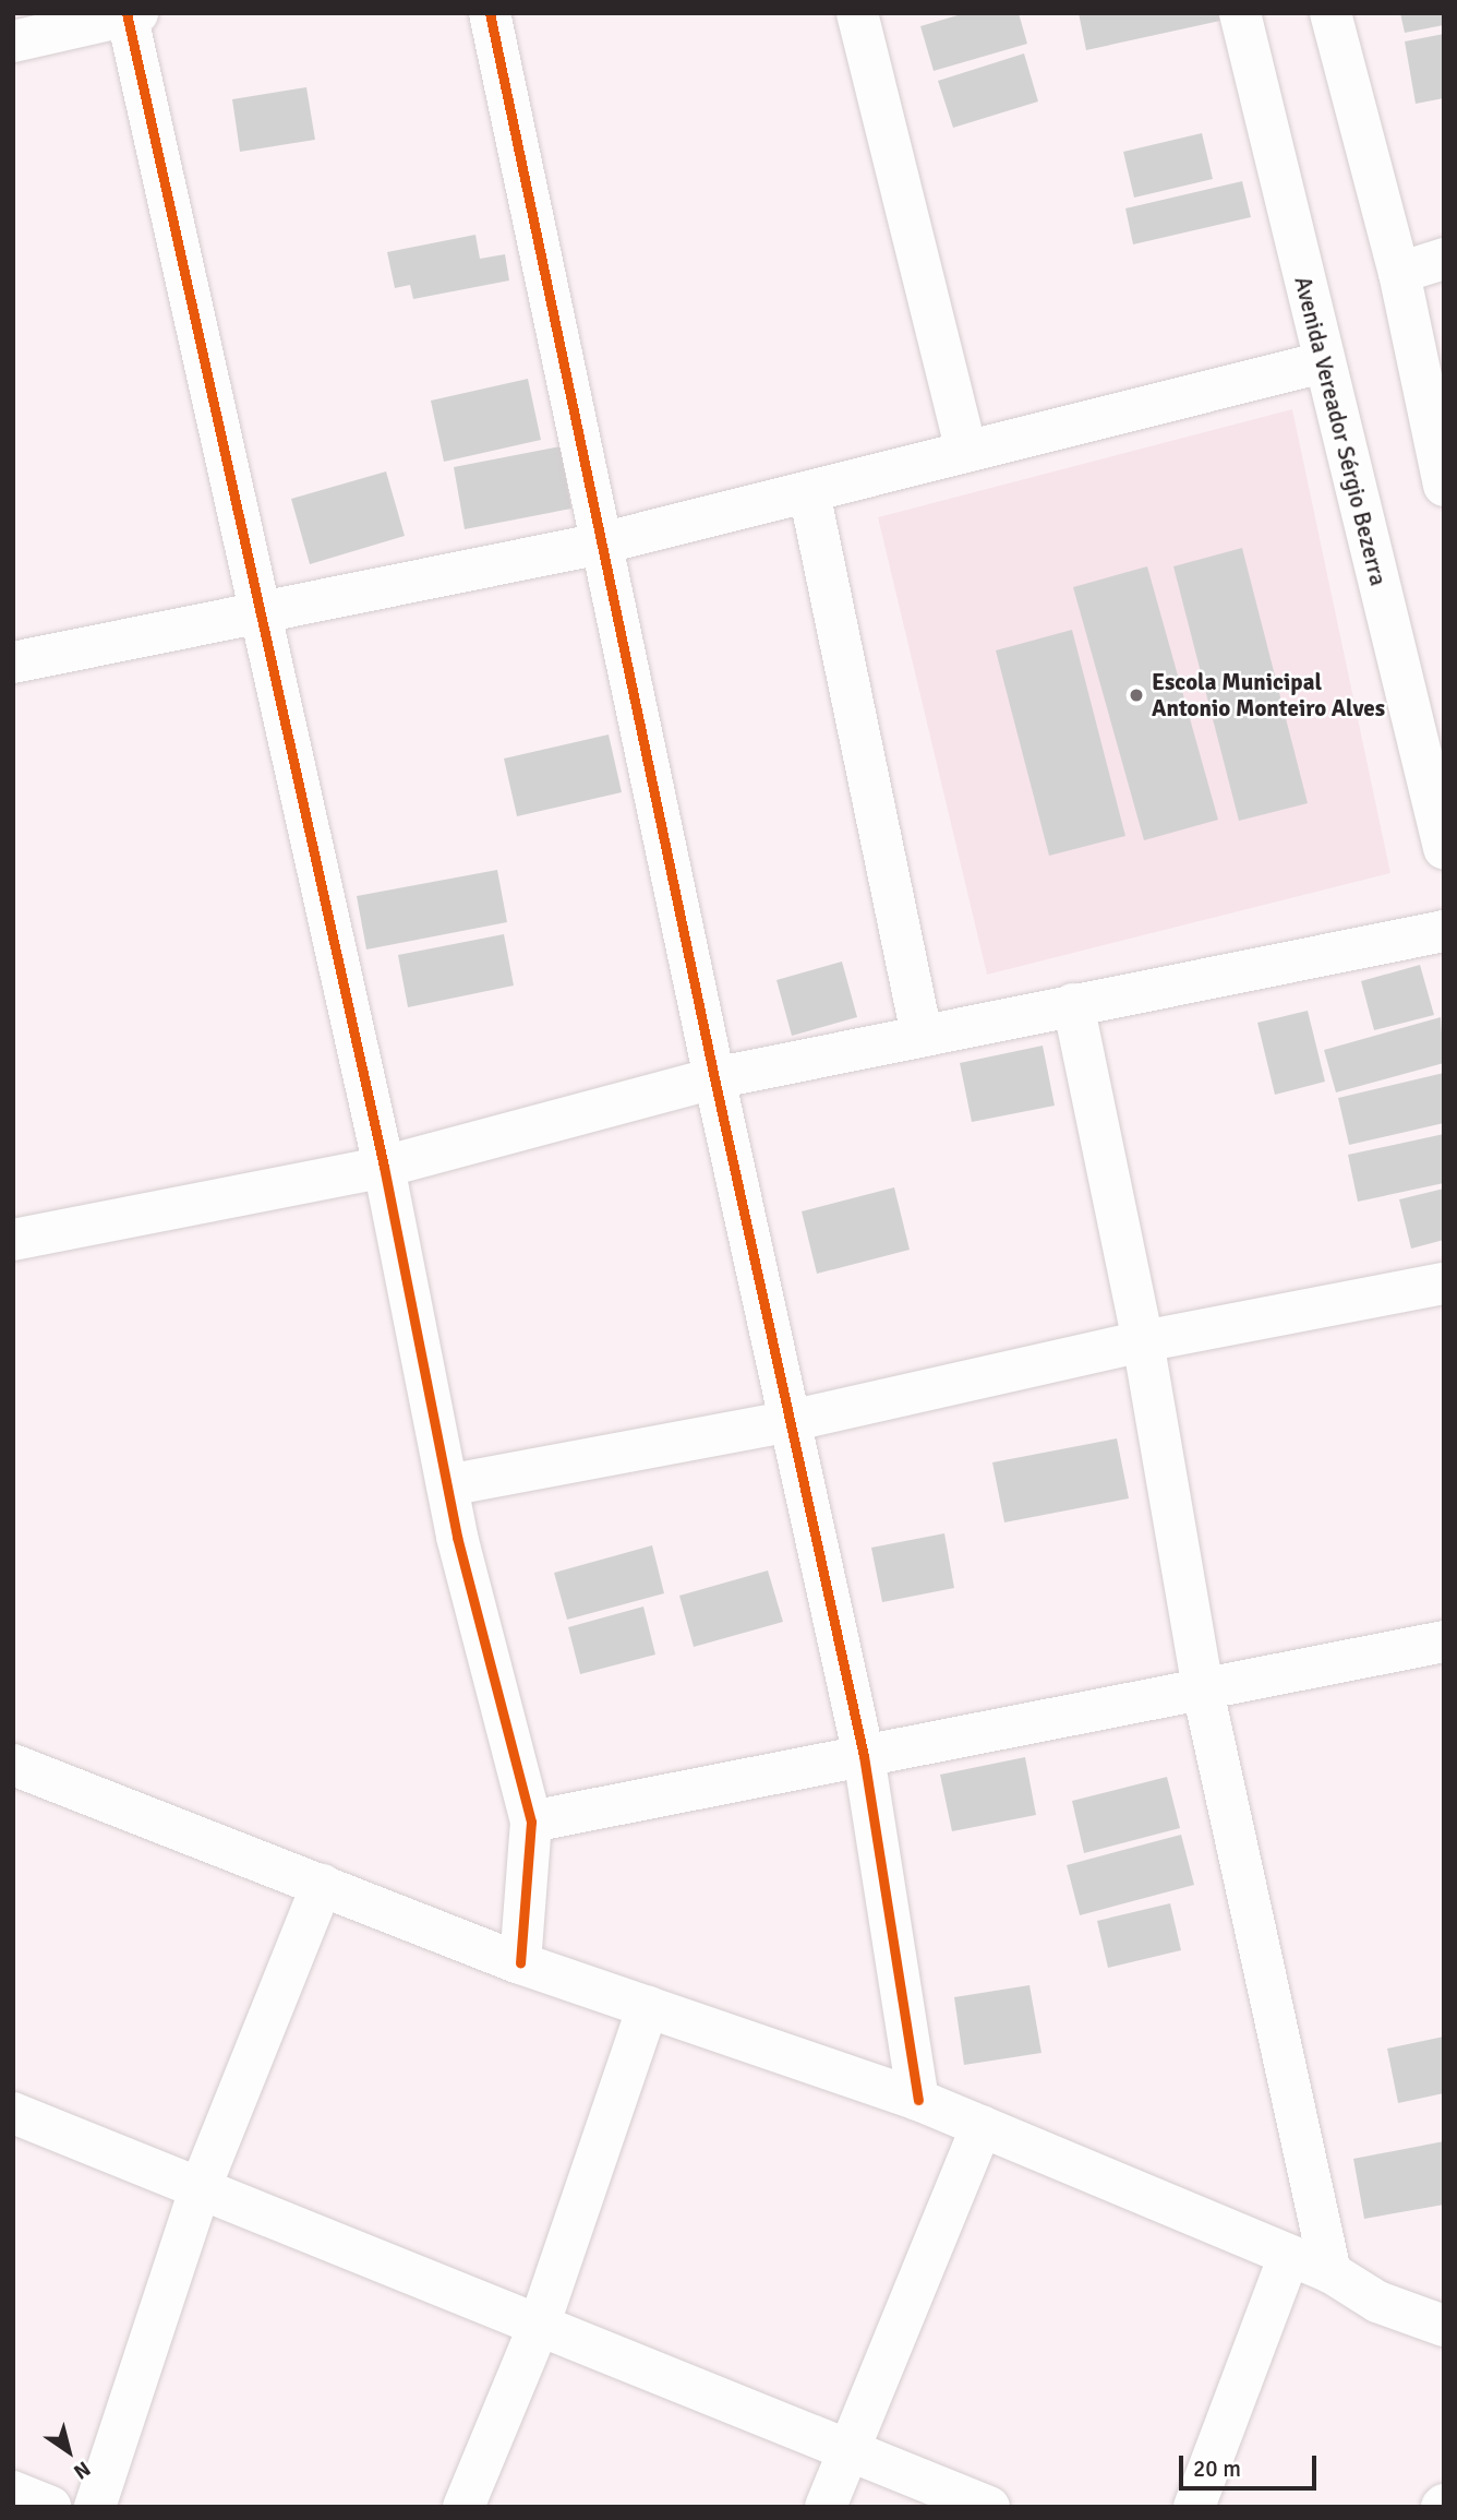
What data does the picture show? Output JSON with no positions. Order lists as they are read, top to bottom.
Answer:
{
  "streets": {
    "street": ["Avenida Vereador Sérgio Bezerra"]
  },
  "places": ["Escola Municipal Antonio Monteiro Alves"],
  "scale_bar": "20 m",
  "north": "bottom right"
}
